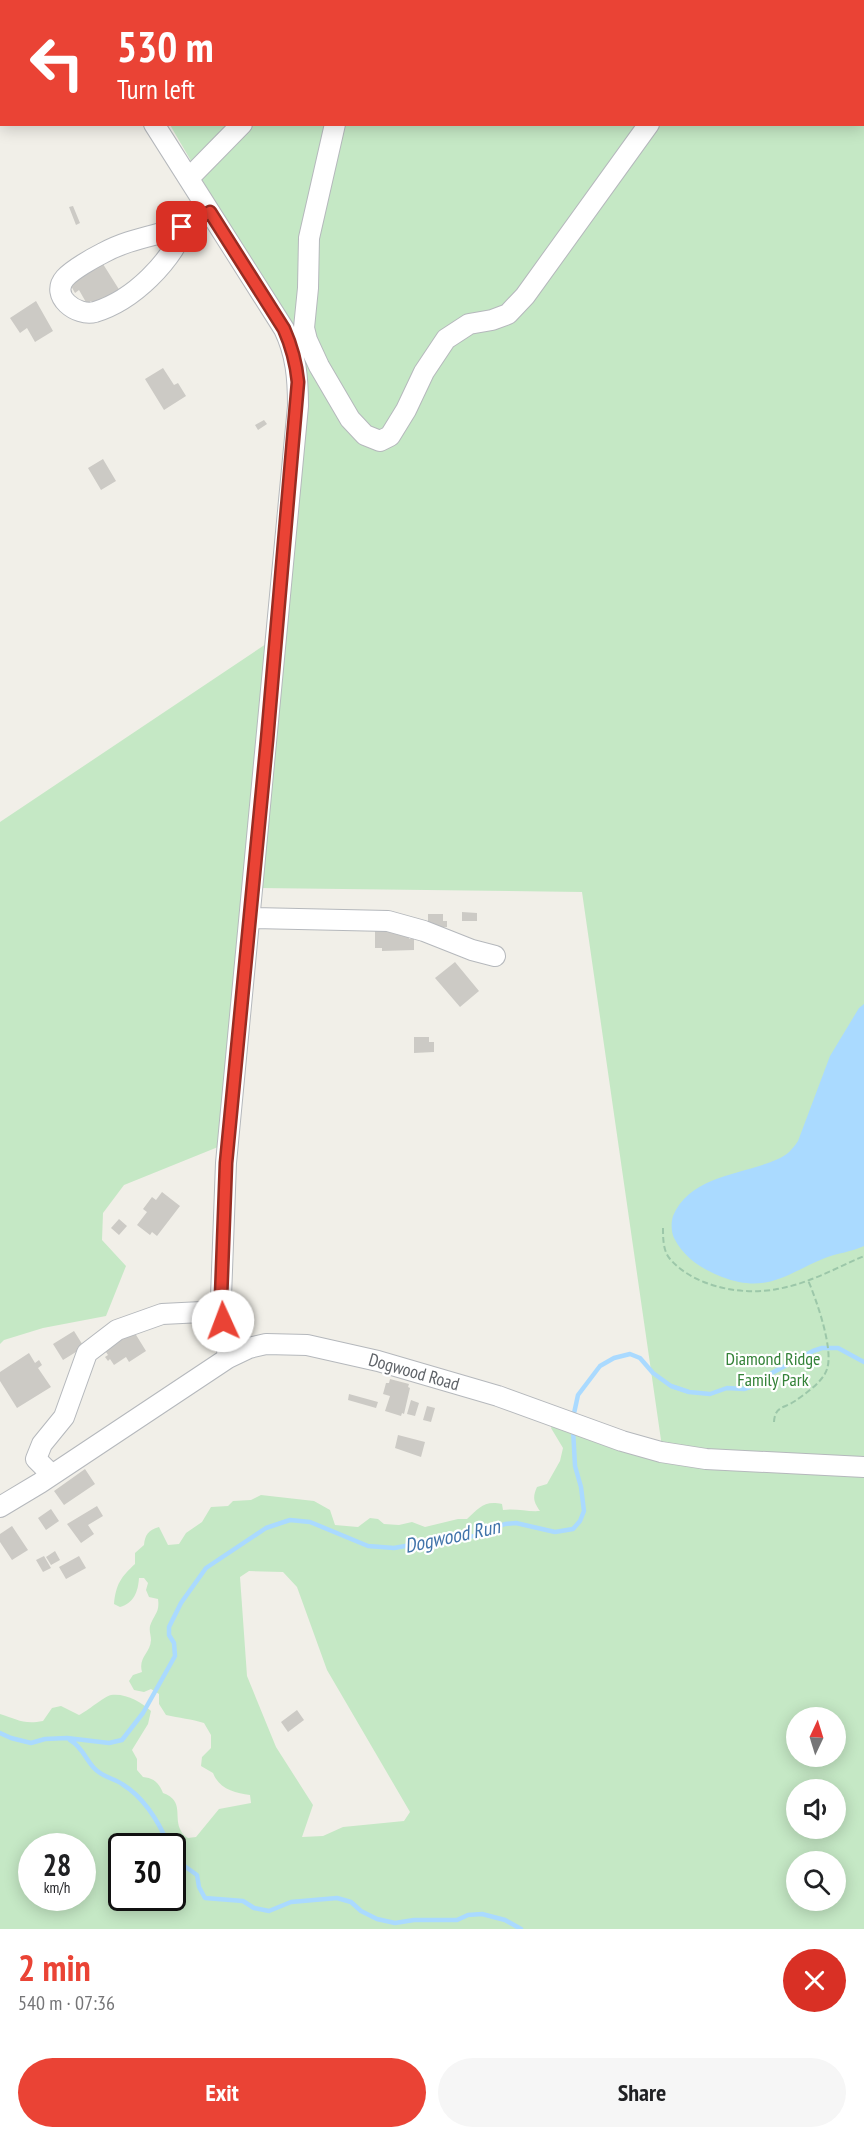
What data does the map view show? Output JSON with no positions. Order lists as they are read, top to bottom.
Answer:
{
  "streets": {
    "street": ["Dogwood Road"]
  },
  "water": ["Dogwood Run"],
  "parks": ["Diamond Ridge Family Park"],
  "north": "top",
  "page": {
    "turn": ["530 m", "Turn left"],
    "speed": "28 km/h",
    "limit": "30",
    "heading": ["2 min", "540 m · 07:36"],
    "buttons": ["Exit", "Share"]
  }
}
